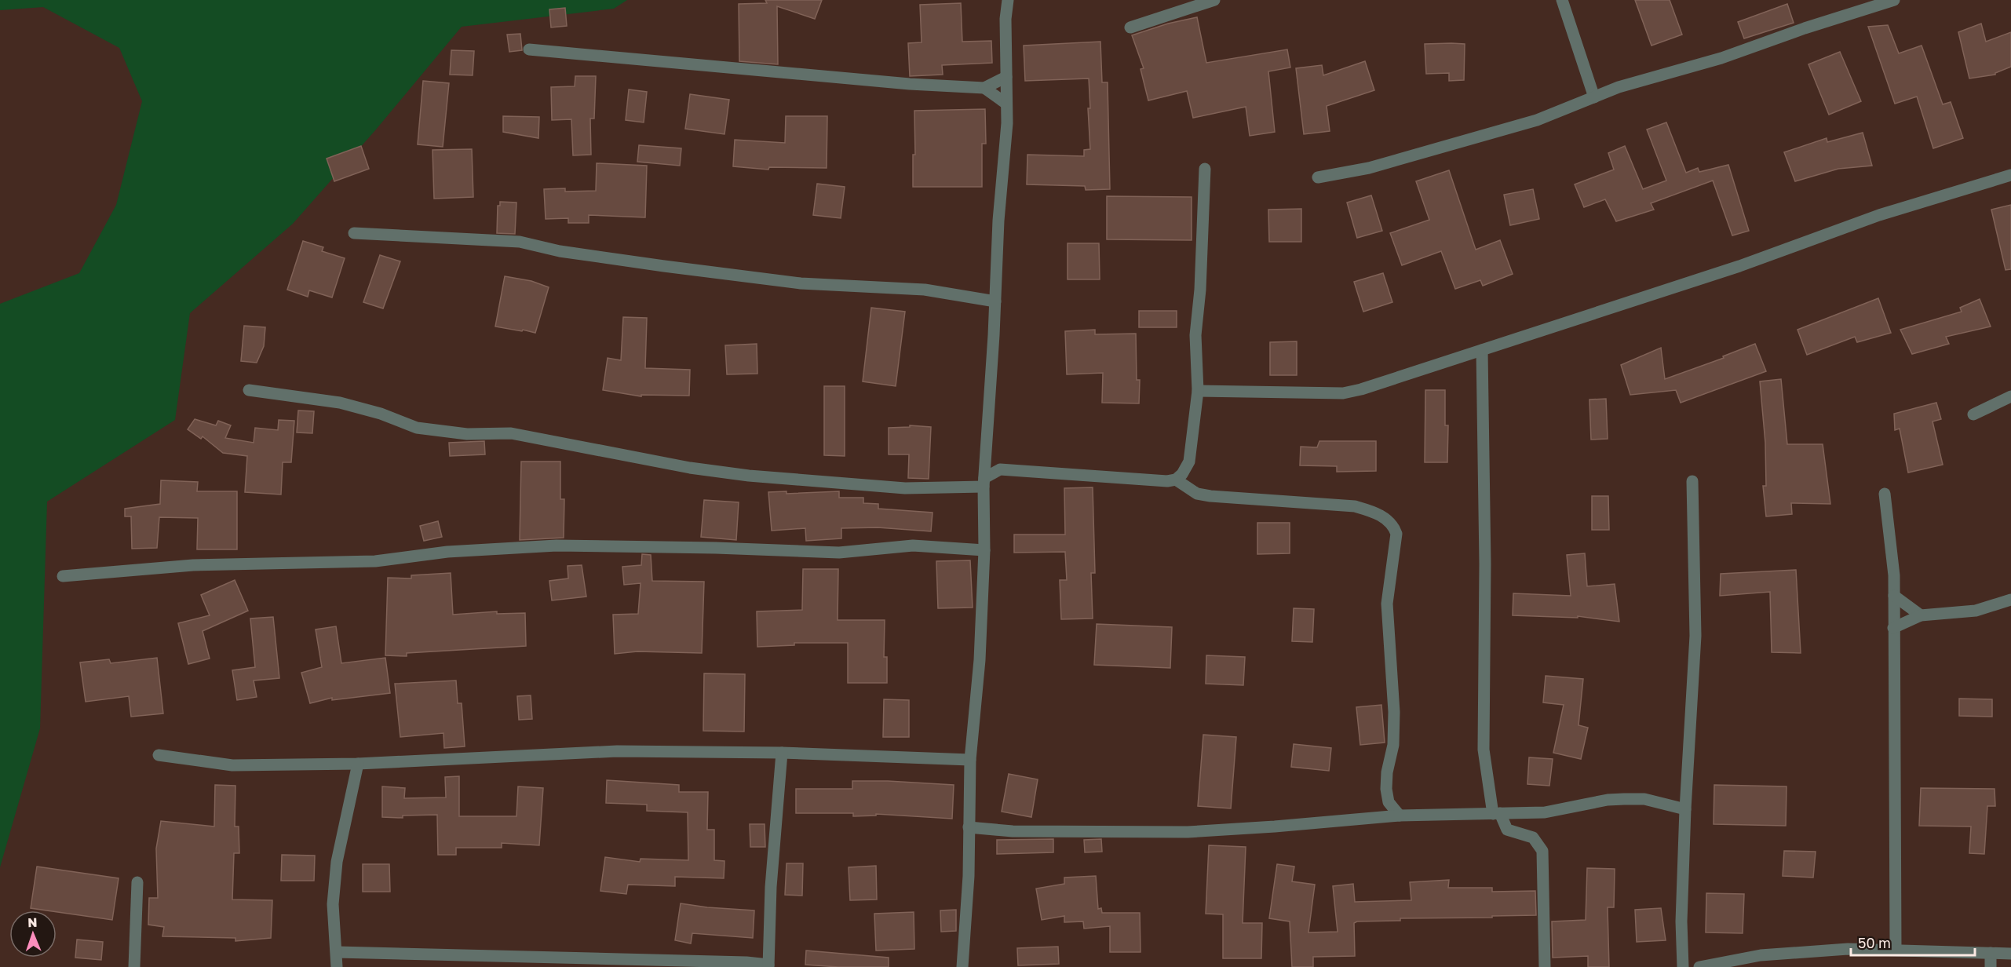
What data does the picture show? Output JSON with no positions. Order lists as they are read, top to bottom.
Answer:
{
  "scale_bar": "50 m",
  "north": "top"
}
